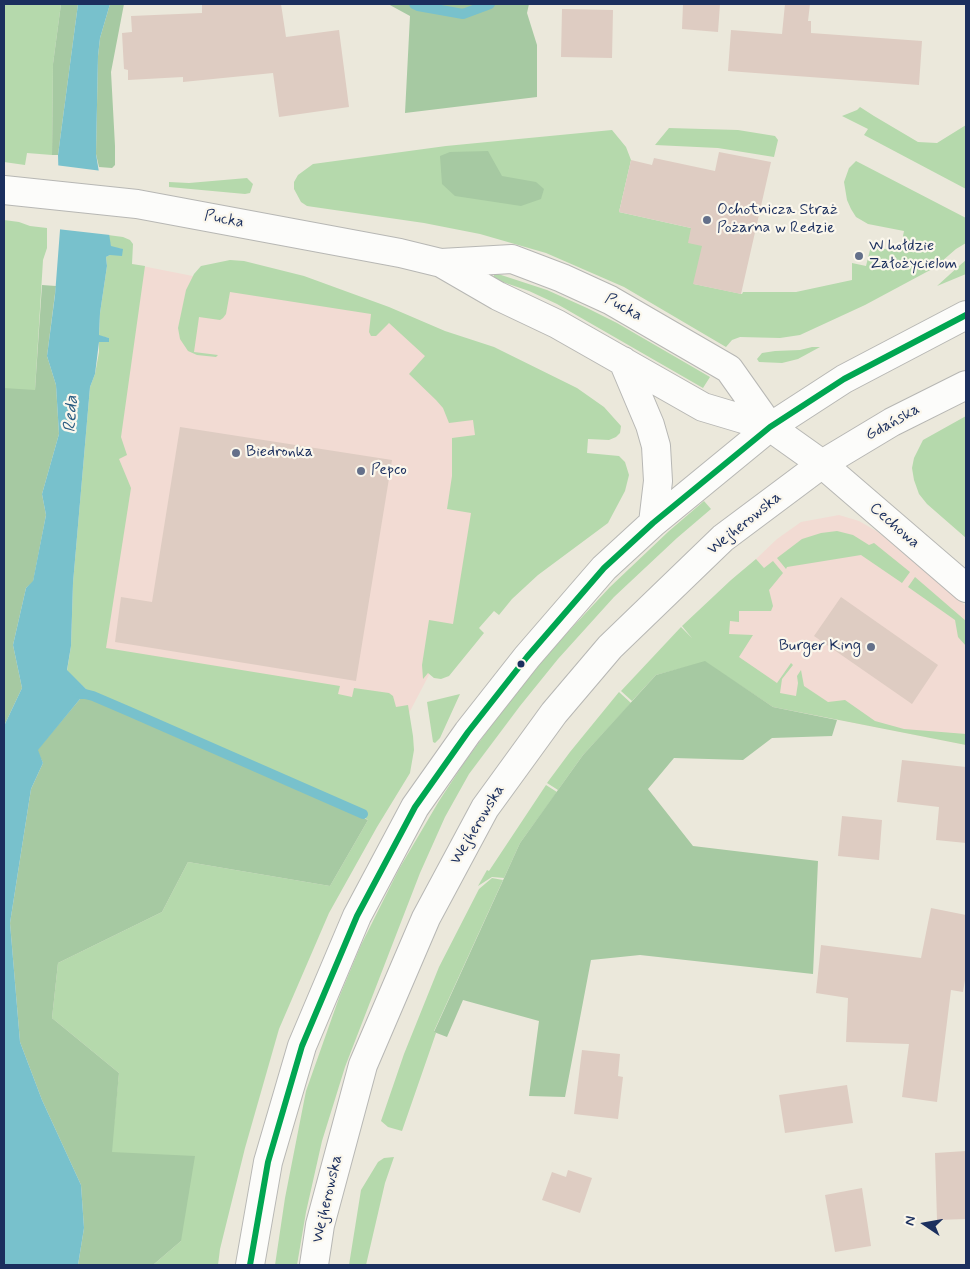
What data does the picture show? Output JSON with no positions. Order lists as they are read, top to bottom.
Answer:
{
  "streets": {
    "main road": [
      "Pucka",
      "Gdańska",
      "Wejherowska",
      "Cechowa"
    ]
  },
  "crossings": [
    ["Pucka", "Gdańska"],
    ["Pucka", "Wejherowska"],
    ["Pucka", "Cechowa"],
    ["Gdańska", "Wejherowska"],
    ["Gdańska", "Cechowa"],
    ["Wejherowska", "Cechowa"]
  ],
  "water": ["Reda"],
  "places": [
    "Ochotnicza Straż Pożarna w Redzie",
    "W hołdzie Założycielom",
    "Biedronka",
    "Pepco",
    "Burger King"
  ],
  "north": "left"
}
